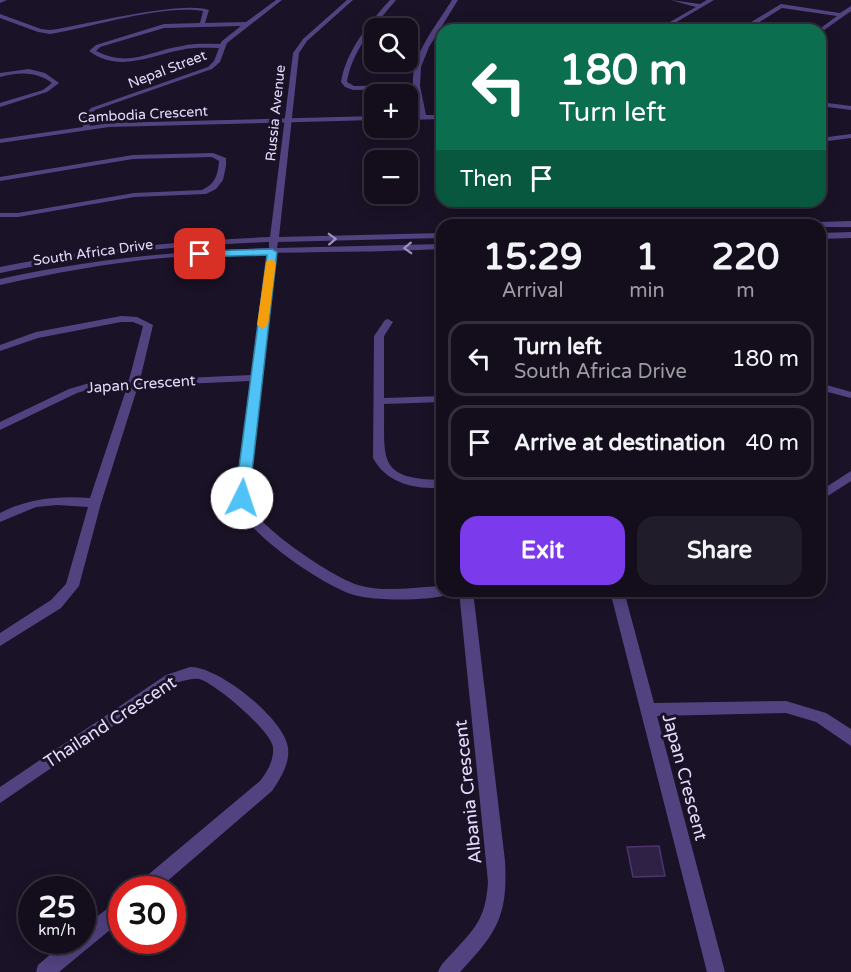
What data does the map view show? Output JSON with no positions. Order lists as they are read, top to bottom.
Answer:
{
  "streets": {
    "street": [
      "Nepal Street",
      "Russia Avenue",
      "Cambodia Crescent",
      "South Africa Drive",
      "Japan Crescent",
      "Thailand Crescent",
      "Albania Crescent"
    ]
  },
  "crossings": [
    ["Nepal Street", "Cambodia Crescent"],
    ["Russia Avenue", "Cambodia Crescent"],
    ["Russia Avenue", "South Africa Drive"],
    ["Russia Avenue", "Japan Crescent"]
  ],
  "page": {
    "map_buttons": ["+", "−"],
    "turn": ["180 m", "Turn left"],
    "then": "Then",
    "eta": [
      "15:29",
      "Arrival",
      "1",
      "min",
      "220",
      "m"
    ],
    "list": [
      {
        "name": "Turn left",
        "note": "South Africa Drive",
        "value": "180 m"
      },
      {
        "name": "Arrive at destination",
        "value": "40 m"
      }
    ],
    "buttons": ["Exit", "Share"],
    "speed": "25 km/h",
    "limit": "30"
  }
}
